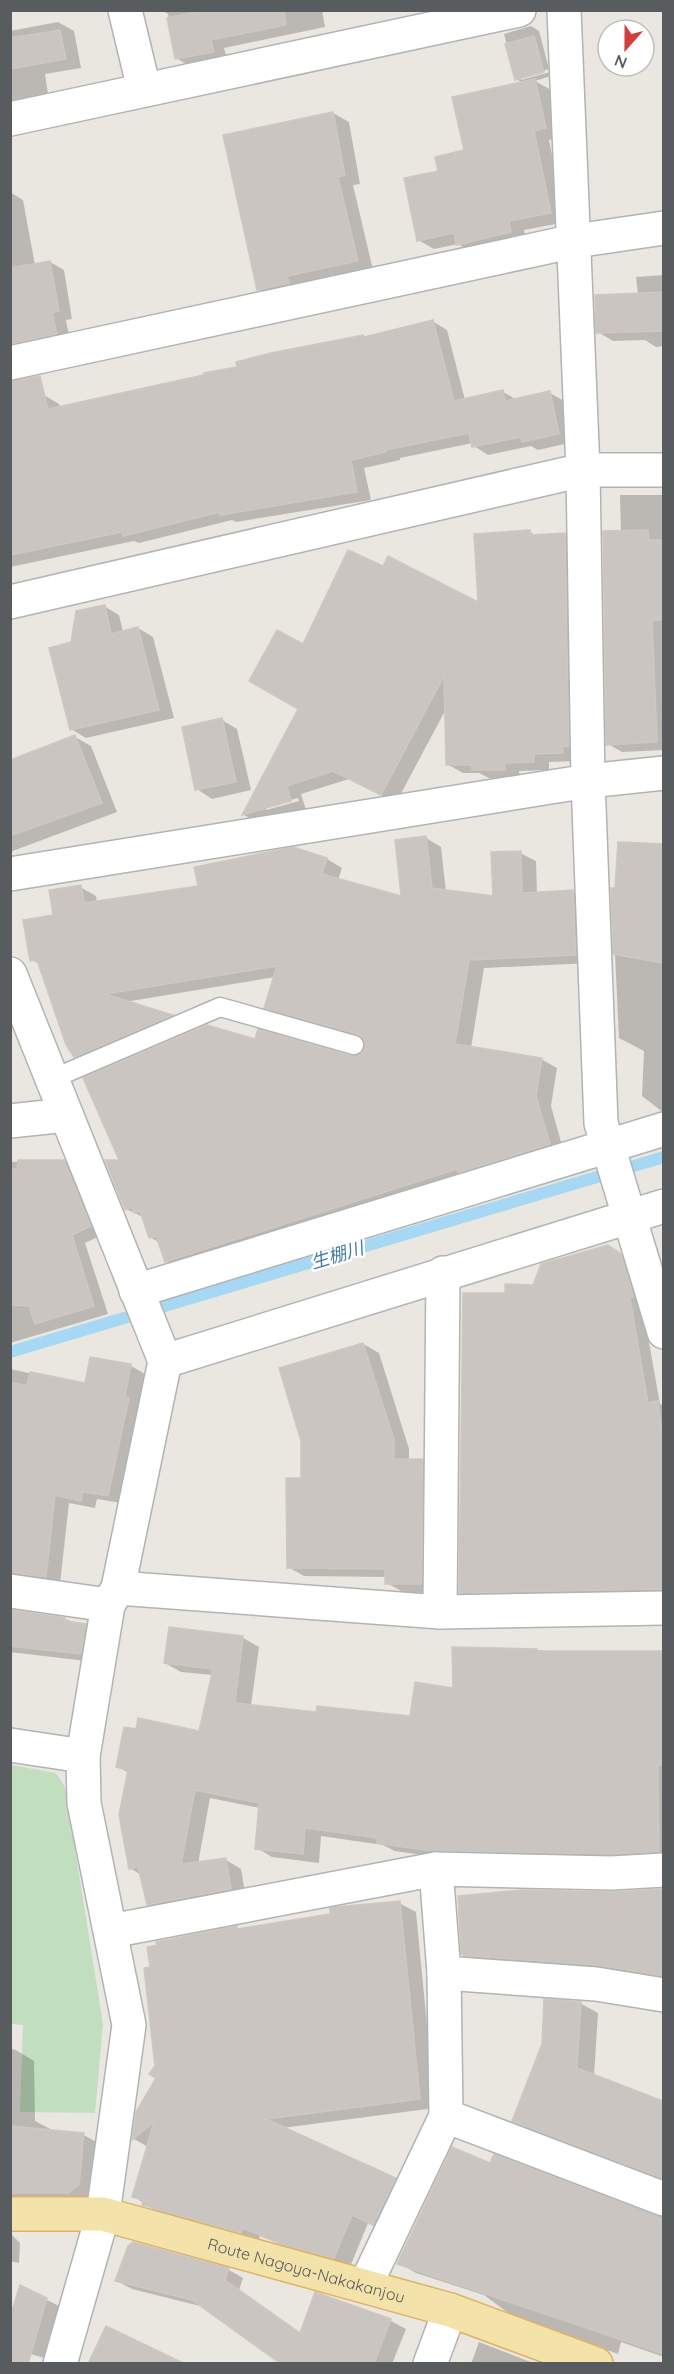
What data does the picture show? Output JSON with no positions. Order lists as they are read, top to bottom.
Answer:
{
  "streets": {
    "main road": ["Route Nagoya-Nakakanjou"]
  },
  "water": ["生棚川"],
  "north": "bottom"
}
